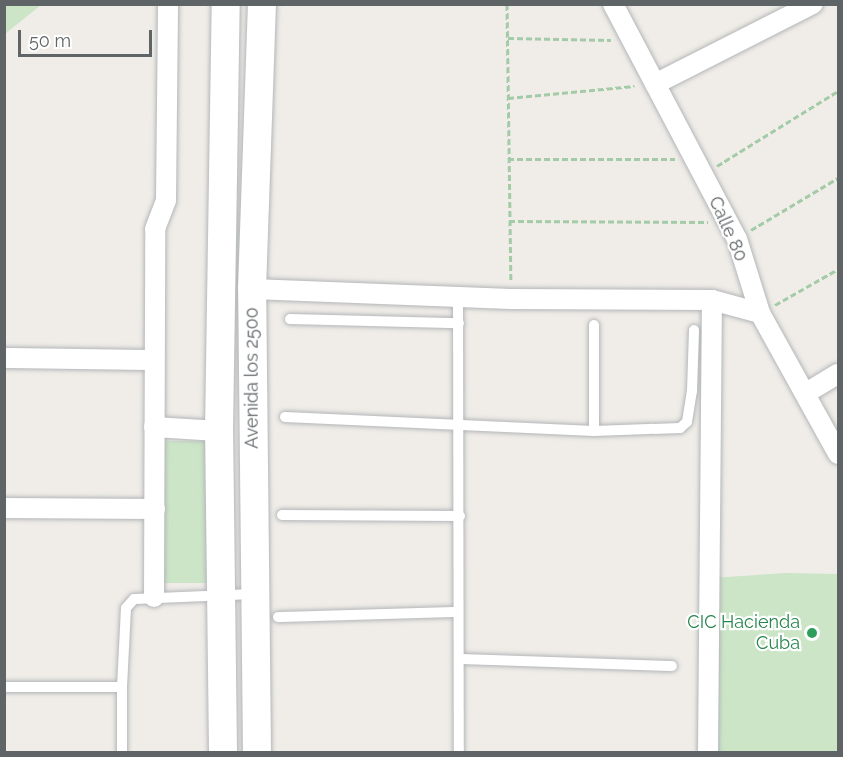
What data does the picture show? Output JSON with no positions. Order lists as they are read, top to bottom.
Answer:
{
  "streets": {
    "main road": ["Avenida los 2500"],
    "street": ["Calle 80"]
  },
  "places": ["CIC Hacienda Cuba"],
  "scale_bar": "50 m"
}
